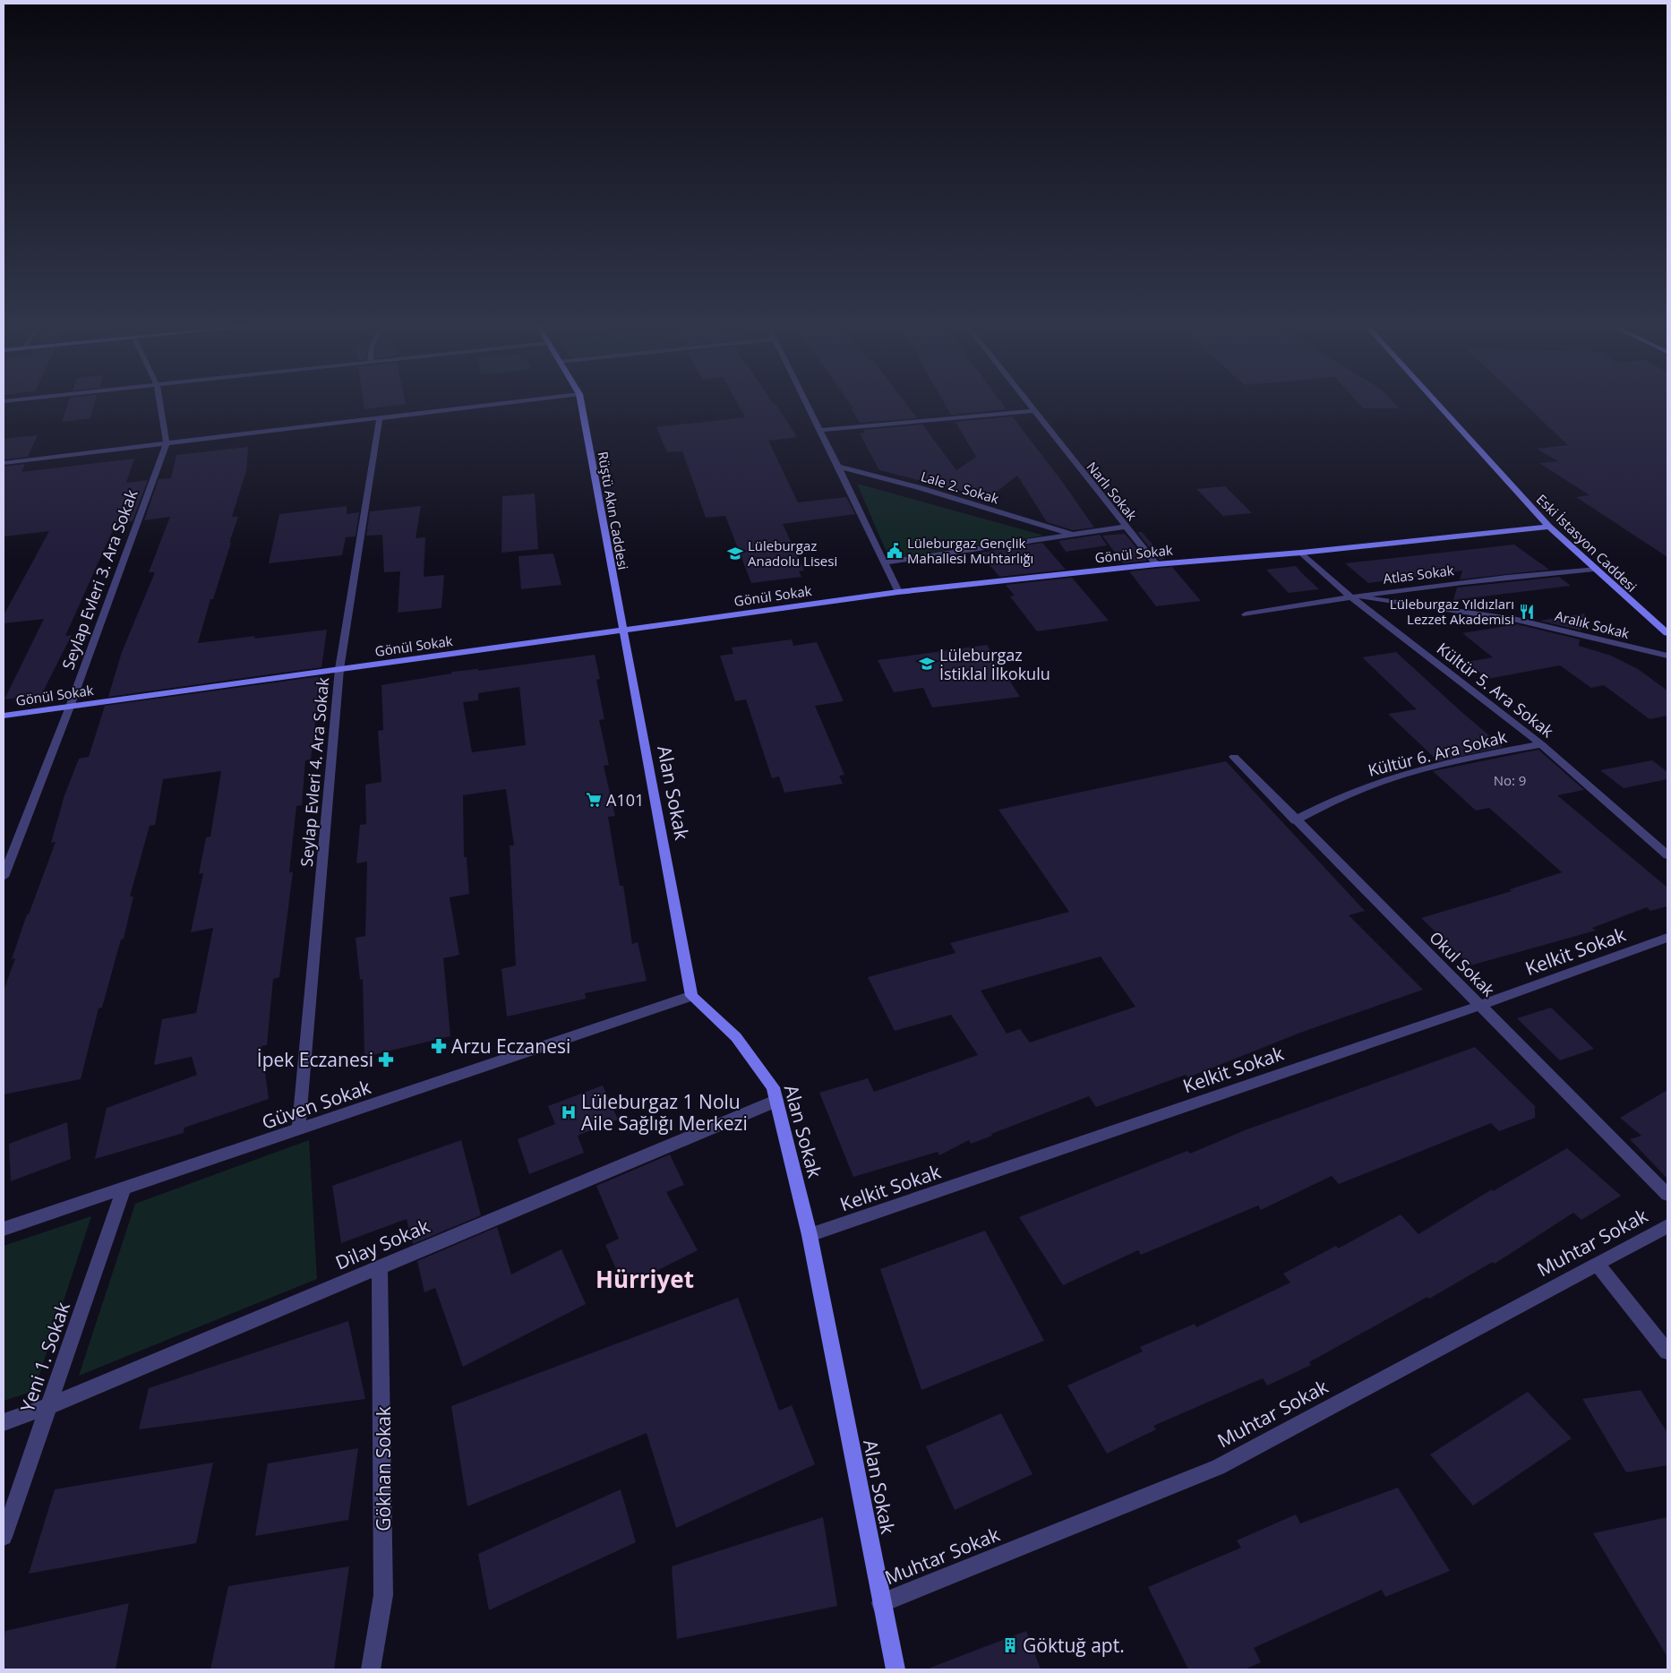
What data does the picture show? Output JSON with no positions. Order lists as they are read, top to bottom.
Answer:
{
  "streets": {
    "street": [
      "Lale 2. Sokak",
      "Narlı Sokak",
      "Rüştü Akın Caddesi",
      "Eski İstasyon Caddesi",
      "Gönül Sokak",
      "Atlas Sokak",
      "Seylap Evleri 3. Ara Sokak",
      "Aralık Sokak",
      "Kültür 5. Ara Sokak",
      "Kültür 6. Ara Sokak",
      "Seylap Evleri 4. Ara Sokak",
      "Alan Sokak",
      "Kelkit Sokak",
      "Okul Sokak",
      "Güven Sokak",
      "Muhtar Sokak",
      "Dilay Sokak",
      "Yeni 1. Sokak",
      "Gökhan Sokak"
    ]
  },
  "crossings": [
    ["Narlı Sokak", "Gönül Sokak"],
    ["Rüştü Akın Caddesi", "Gönül Sokak"],
    ["Rüştü Akın Caddesi", "Alan Sokak"],
    ["Eski İstasyon Caddesi", "Gönül Sokak"],
    ["Eski İstasyon Caddesi", "Atlas Sokak"],
    ["Gönül Sokak", "Seylap Evleri 3. Ara Sokak"],
    ["Gönül Sokak", "Kültür 5. Ara Sokak"],
    ["Gönül Sokak", "Seylap Evleri 4. Ara Sokak"],
    ["Gönül Sokak", "Alan Sokak"],
    ["Atlas Sokak", "Aralık Sokak"],
    ["Atlas Sokak", "Kültür 5. Ara Sokak"],
    ["Aralık Sokak", "Kültür 5. Ara Sokak"],
    ["Kültür 5. Ara Sokak", "Kültür 6. Ara Sokak"],
    ["Kültür 6. Ara Sokak", "Okul Sokak"],
    ["Seylap Evleri 4. Ara Sokak", "Güven Sokak"],
    ["Alan Sokak", "Kelkit Sokak"],
    ["Alan Sokak", "Güven Sokak"],
    ["Alan Sokak", "Muhtar Sokak"],
    ["Alan Sokak", "Dilay Sokak"],
    ["Kelkit Sokak", "Okul Sokak"],
    ["Güven Sokak", "Yeni 1. Sokak"],
    ["Dilay Sokak", "Yeni 1. Sokak"],
    ["Dilay Sokak", "Gökhan Sokak"]
  ],
  "districts": ["Hürriyet"],
  "places": {
    "public building": ["Lüleburgaz Gençlik Mahallesi Muhtarlığı"],
    "school or university": ["Lüleburgaz Anadolu Lisesi", "Lüleburgaz İstiklal İlkokulu"],
    "restaurant": ["Lüleburgaz Yıldızları Lezzet Akademisi"],
    "supermarket": ["A101"],
    "pharmacy": ["Arzu Eczanesi", "İpek Eczanesi"],
    "hospital": ["Lüleburgaz 1 Nolu Aile Sağlığı Merkezi"],
    "building": ["Göktuğ apt."]
  },
  "house_numbers": ["No: 9"]
}
